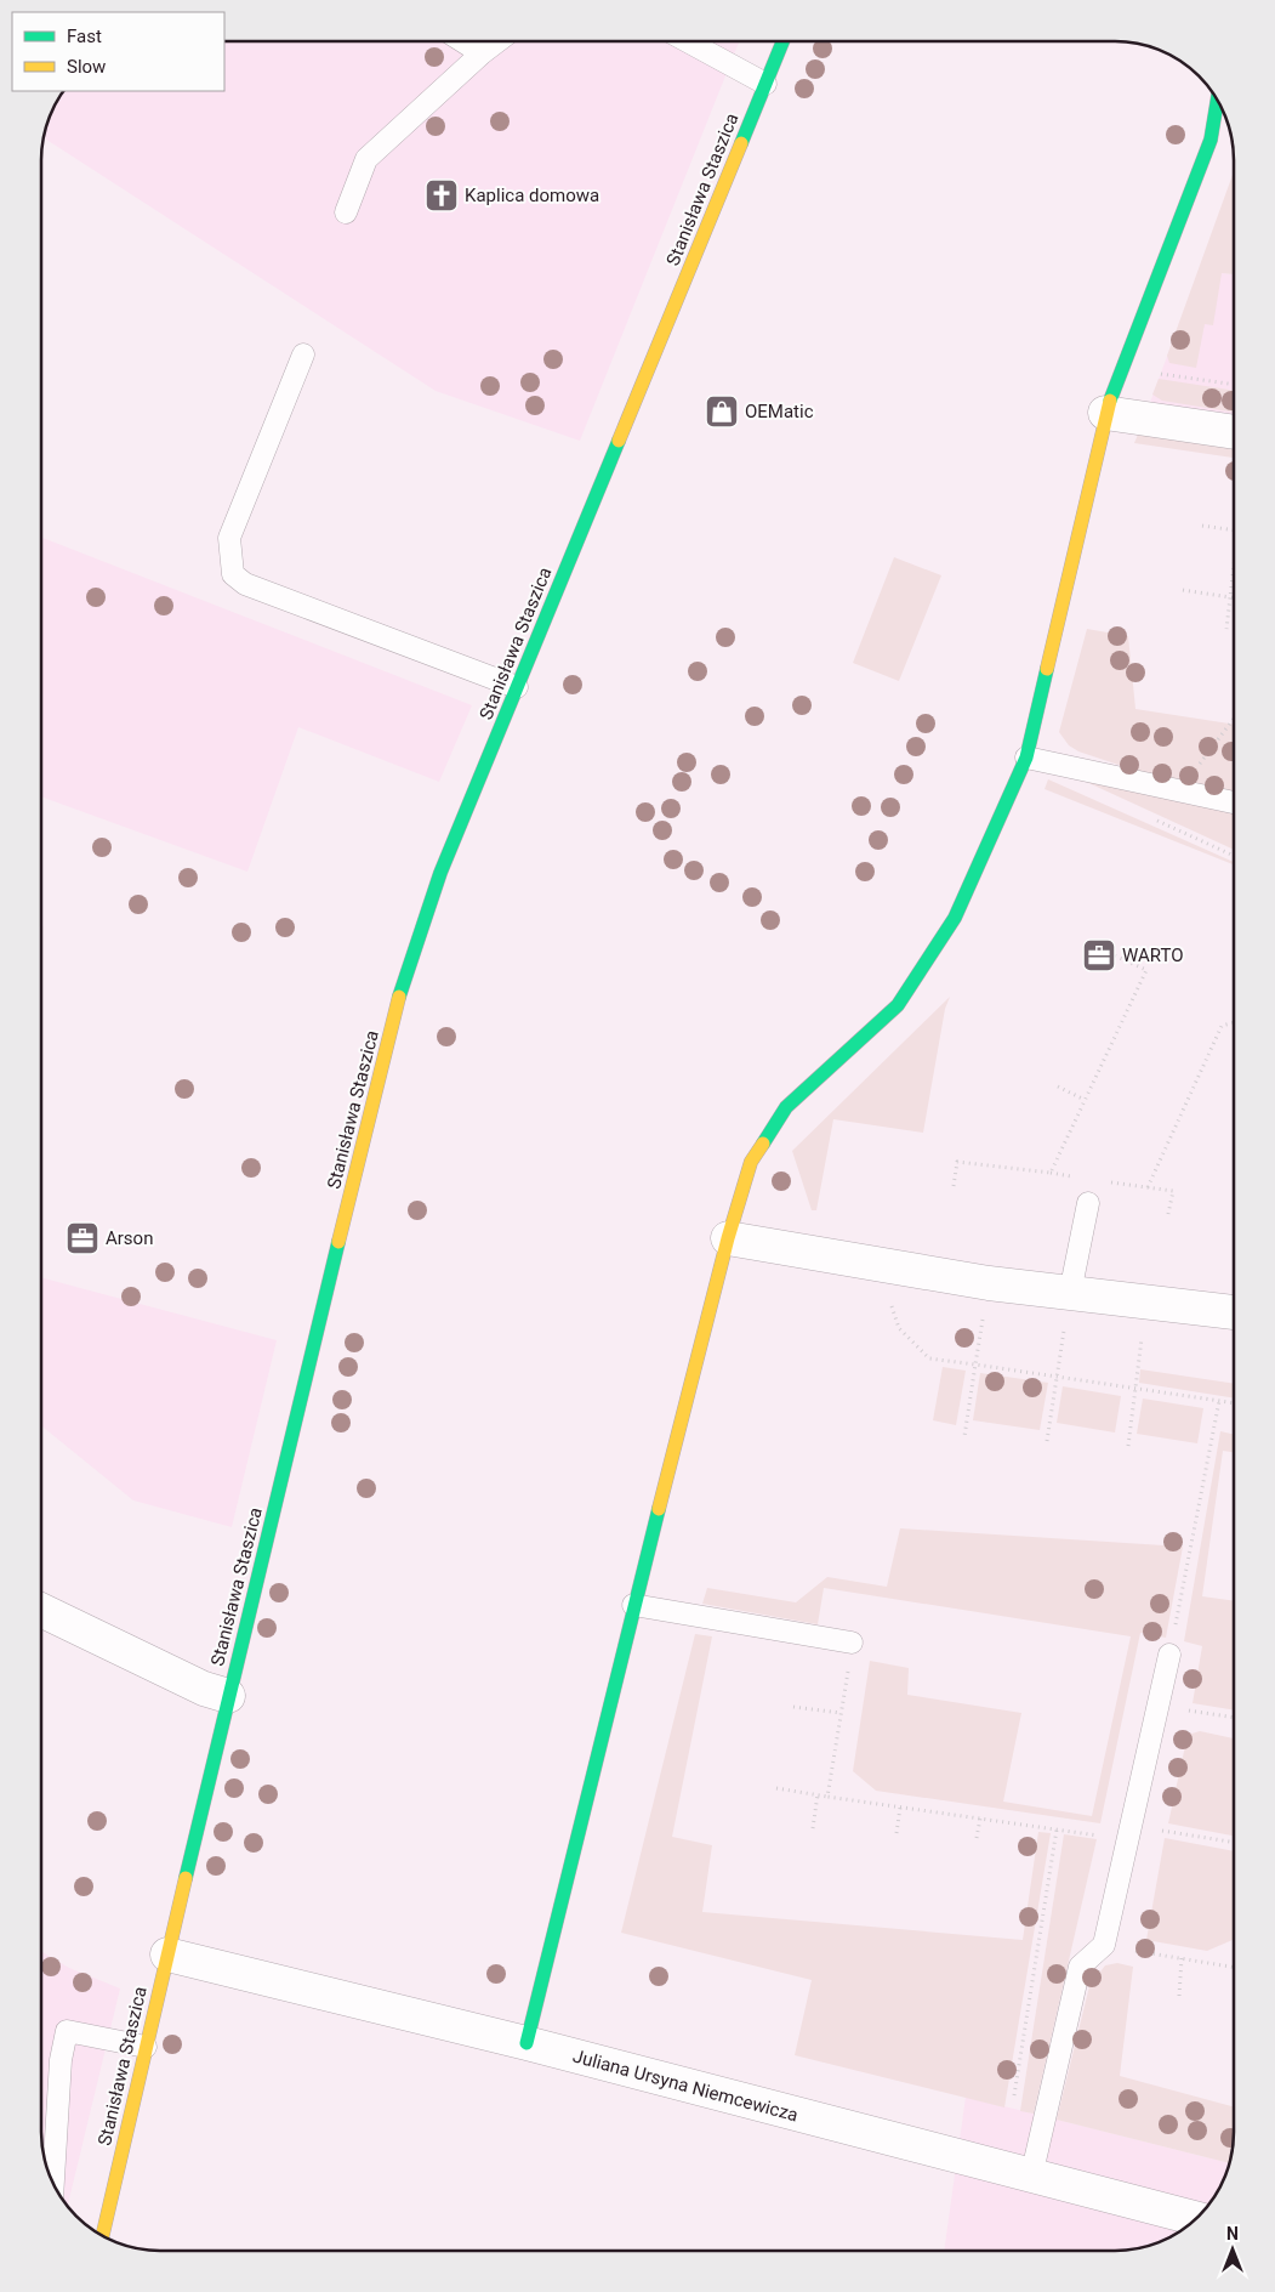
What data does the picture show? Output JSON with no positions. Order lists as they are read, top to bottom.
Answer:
{
  "streets": {
    "street": ["Stanisława Staszica", "Juliana Ursyna Niemcewicza"]
  },
  "crossings": [
    ["Stanisława Staszica", "Juliana Ursyna Niemcewicza"]
  ],
  "places": {
    "church": ["Kaplica domowa"],
    "shop": ["OEMatic"],
    "office": ["WARTO", "Arson"]
  },
  "legend": ["Fast", "Slow"],
  "north": "top"
}
